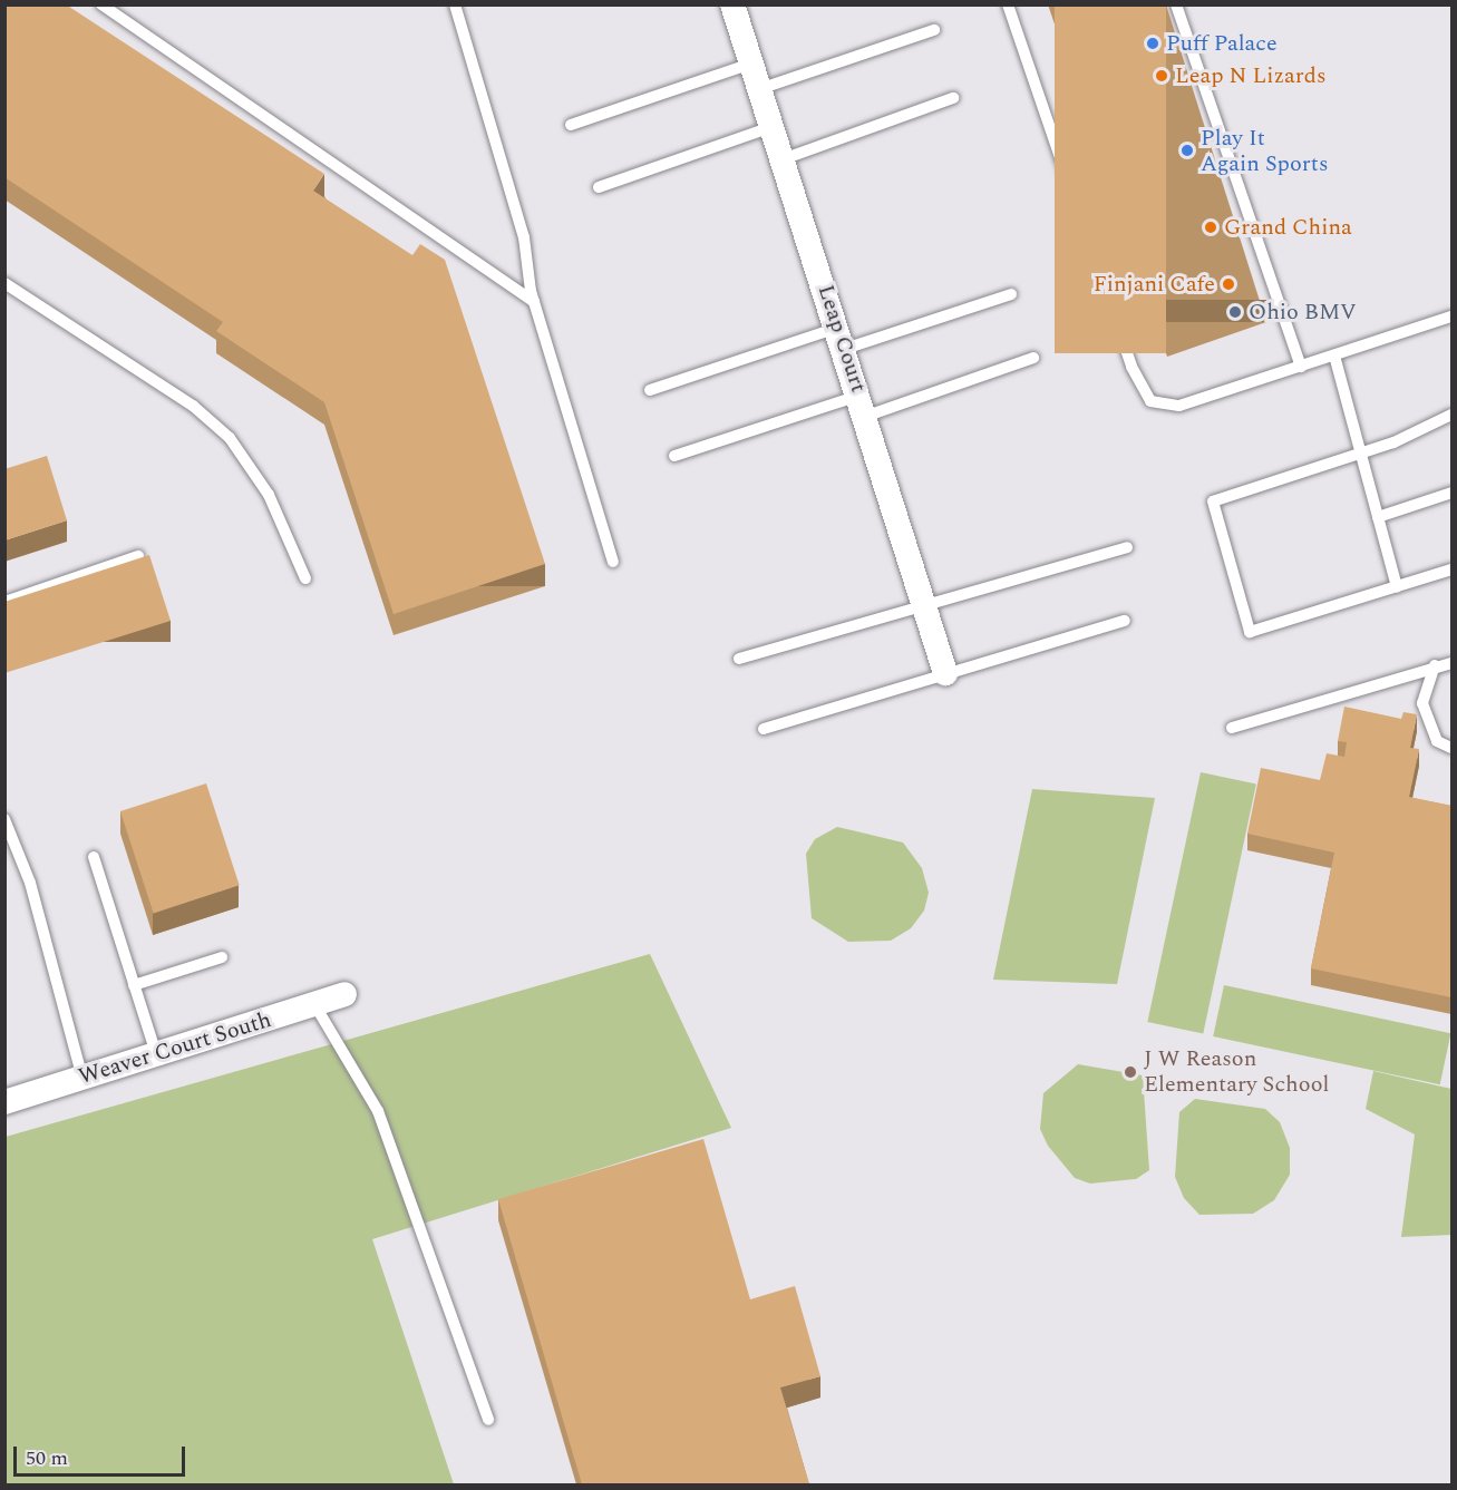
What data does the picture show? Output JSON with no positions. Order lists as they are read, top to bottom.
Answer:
{
  "streets": {
    "street": ["Leap Court", "Weaver Court South"]
  },
  "places": [
    "Puff Palace",
    "Leap N Lizards",
    "Play It Again Sports",
    "Grand China",
    "Finjani Cafe",
    "Ohio BMV",
    "J W Reason Elementary School"
  ],
  "scale_bar": "50 m"
}
